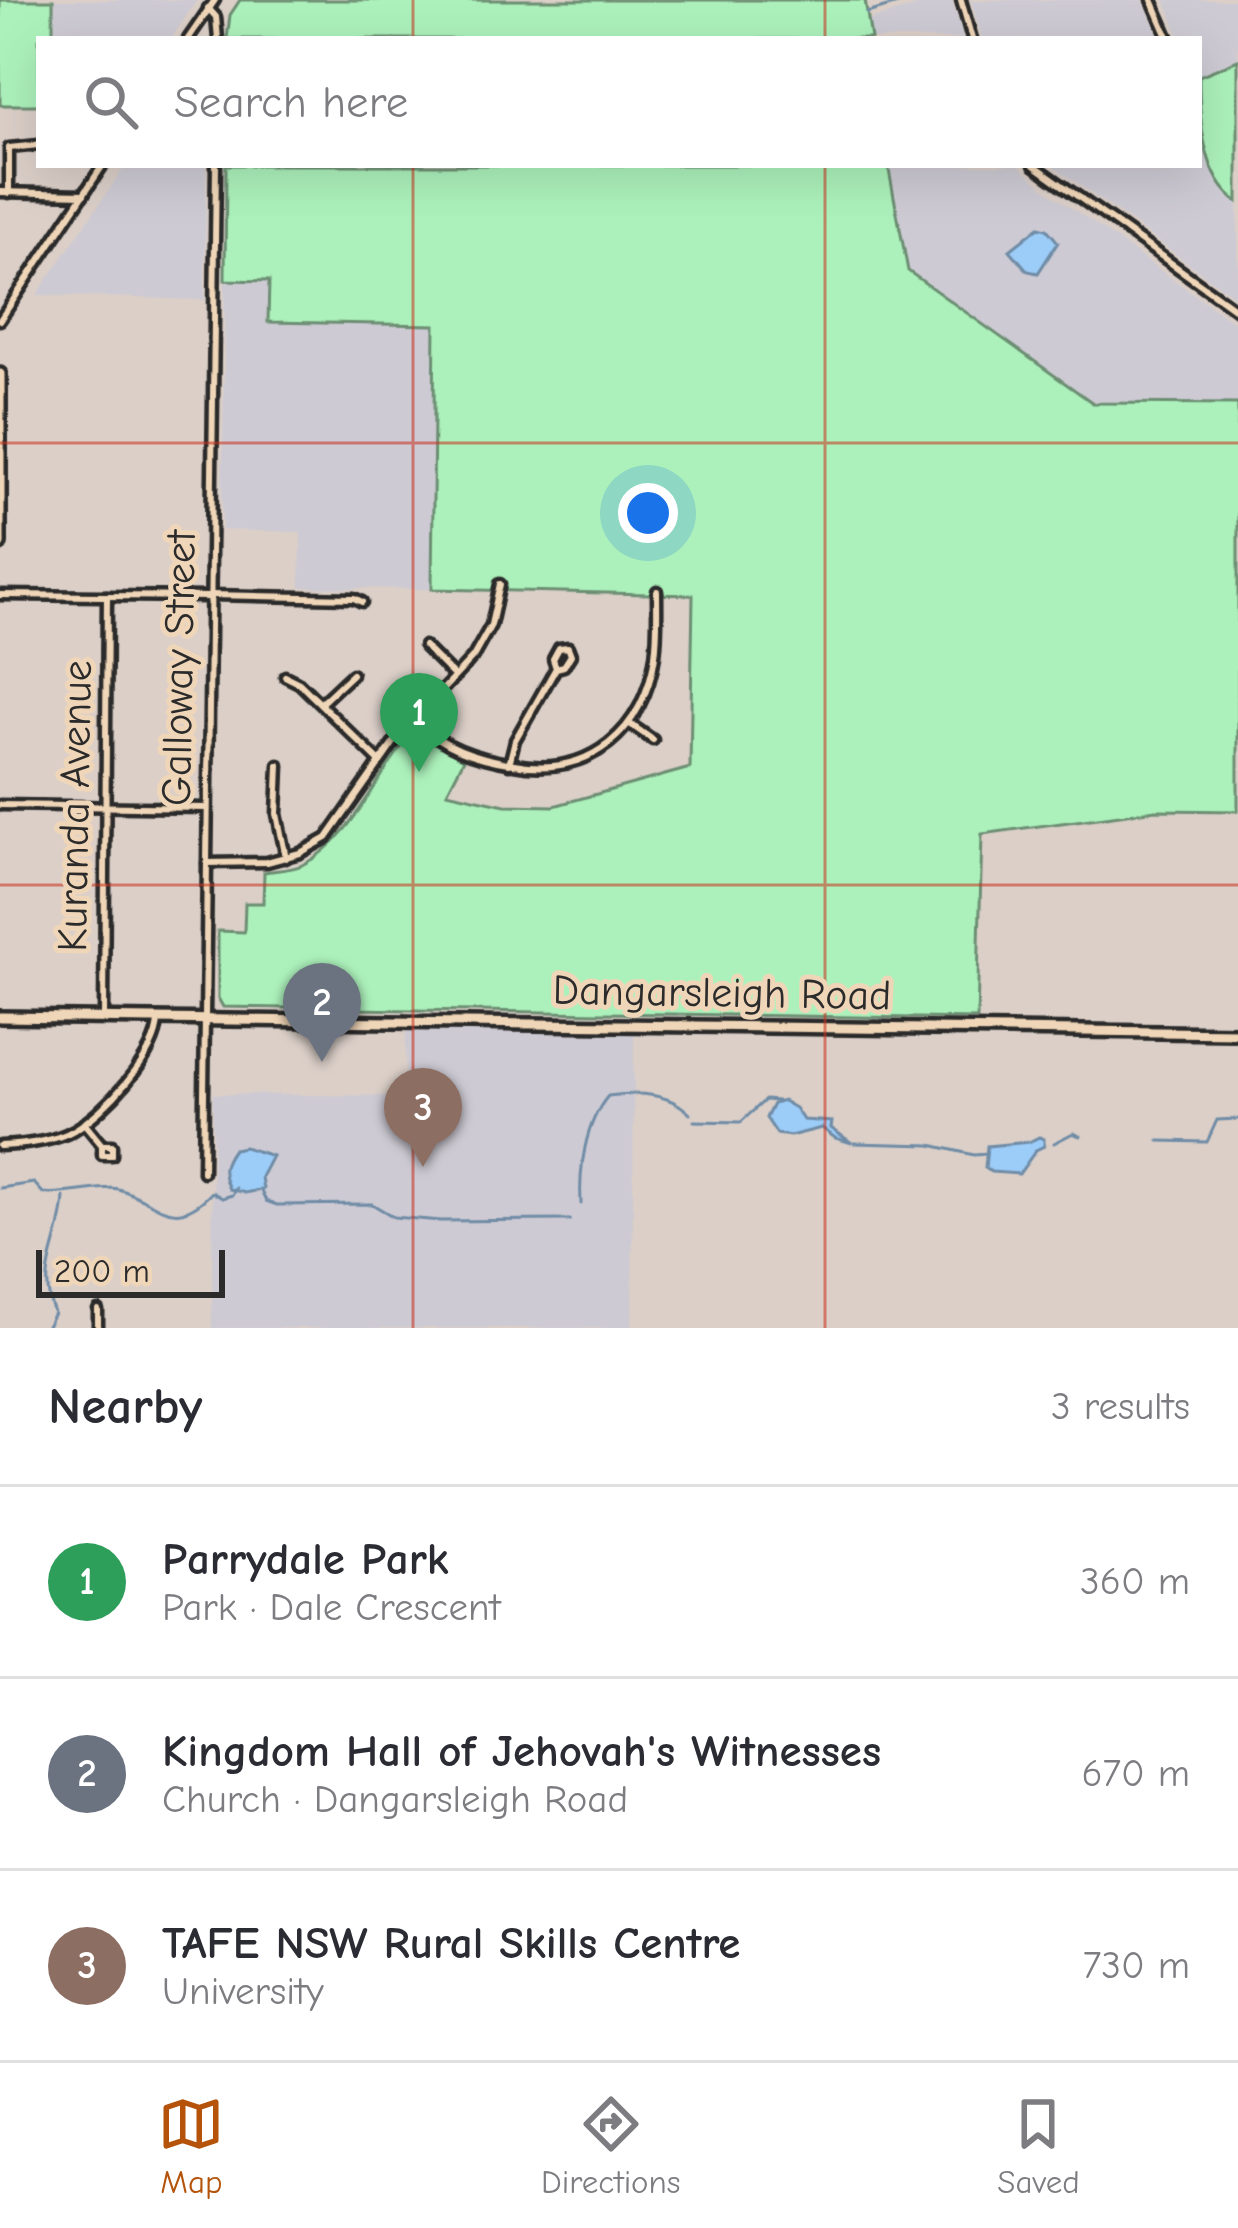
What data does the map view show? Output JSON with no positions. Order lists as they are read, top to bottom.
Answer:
{
  "streets": {
    "street": ["Galloway Street", "Kuranda Avenue", "Dangarsleigh Road"]
  },
  "crossings": [
    ["Galloway Street", "Dangarsleigh Road"],
    ["Kuranda Avenue", "Dangarsleigh Road"]
  ],
  "scale_bar": "200 m",
  "page": {
    "search": "Search here",
    "pins": ["1", "2", "3"],
    "scale": "200 m",
    "heading": ["Nearby", "3 results"],
    "list": [
      {
        "mark": "1",
        "name": "Parrydale Park",
        "note": "Park · Dale Crescent",
        "value": "360 m"
      },
      {
        "mark": "2",
        "name": "Kingdom Hall of Jehovah's Witnesses",
        "note": "Church · Dangarsleigh Road",
        "value": "670 m"
      },
      {
        "mark": "3",
        "name": "TAFE NSW Rural Skills Centre",
        "note": "University",
        "value": "730 m"
      }
    ],
    "nav": ["Map", "Directions", "Saved"]
  }
}
